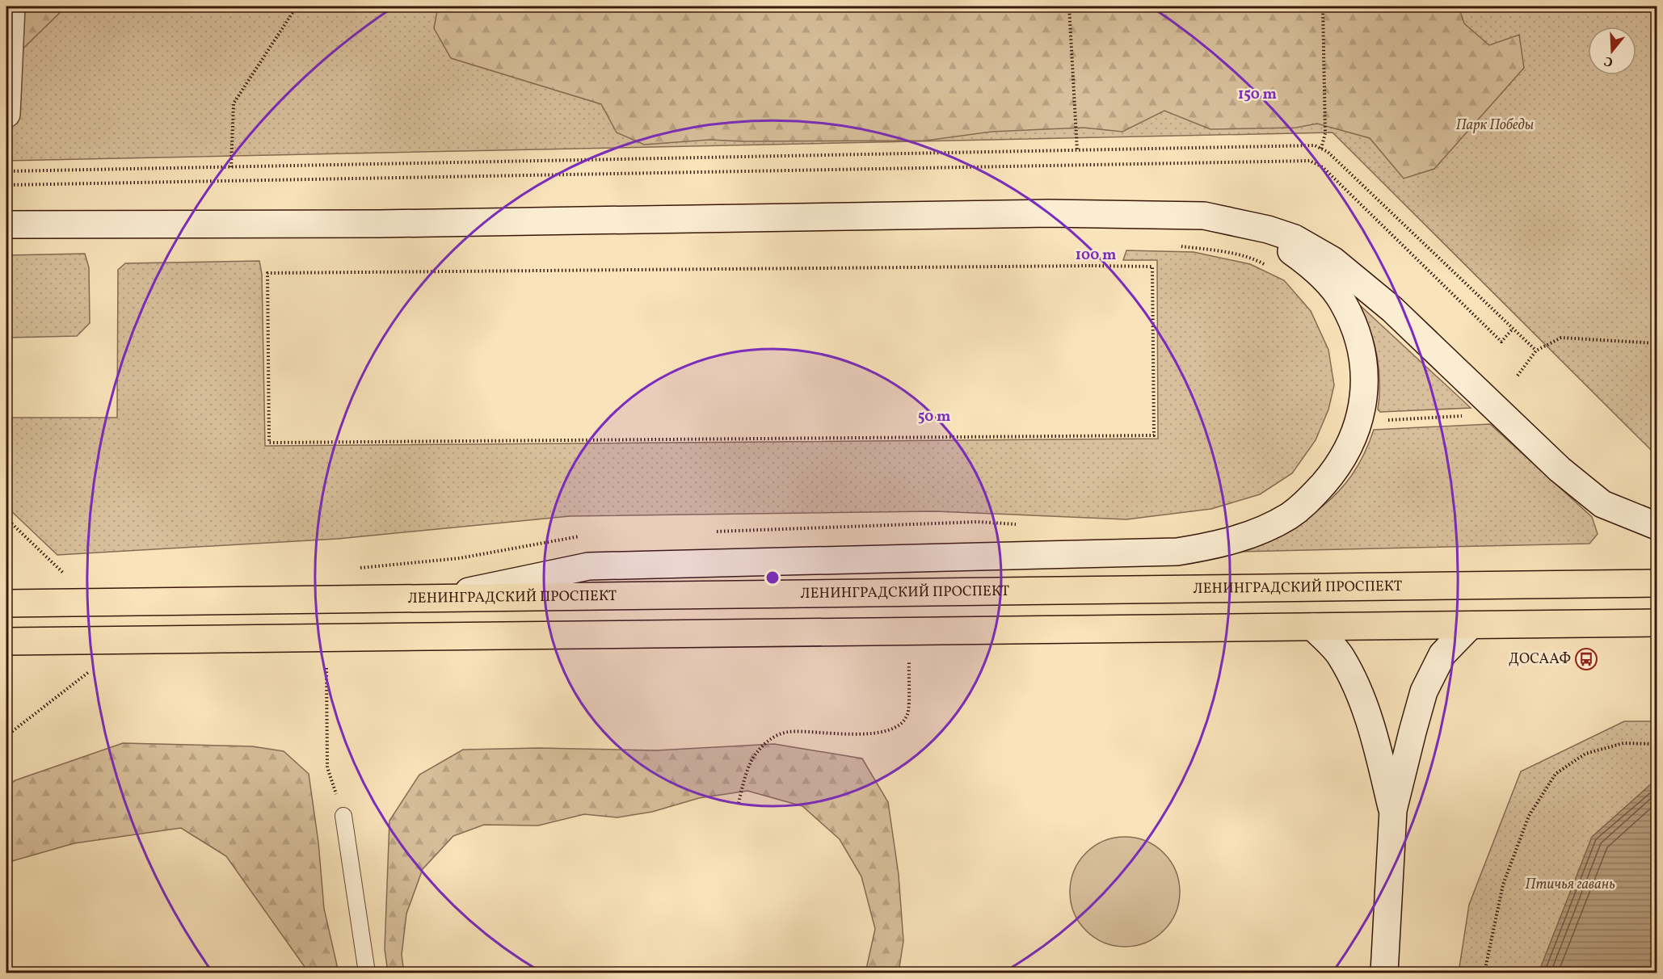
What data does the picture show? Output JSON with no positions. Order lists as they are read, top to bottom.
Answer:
{
  "streets": {
    "main road": ["ЛЕНИНГРАДСКИЙ ПРОСПЕКТ"]
  },
  "parks": ["Парк Победы", "Птичья гавань"],
  "places": {
    "bus stop": ["ДОСААФ"]
  },
  "north": "bottom",
  "rings": ["150 m", "100 m", "50 m"]
}
